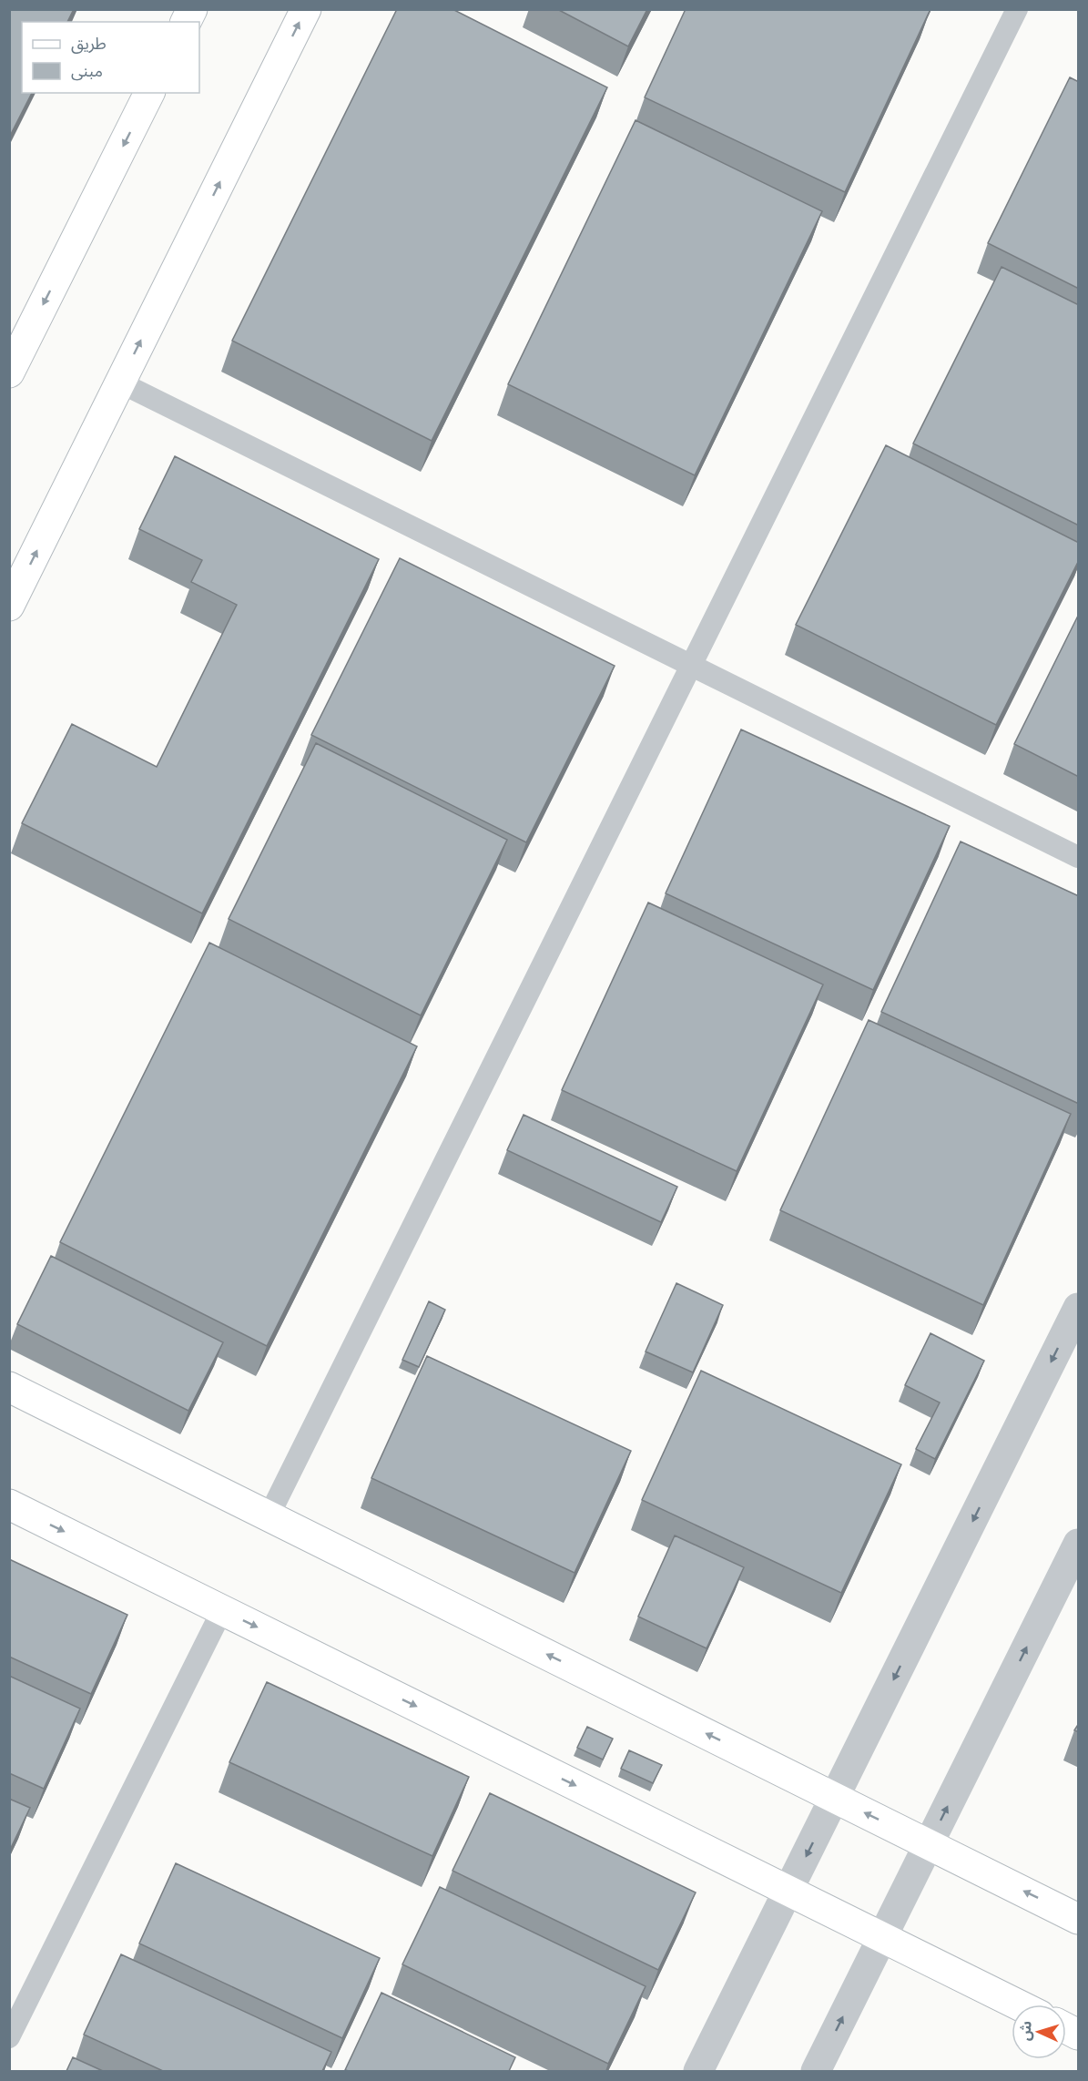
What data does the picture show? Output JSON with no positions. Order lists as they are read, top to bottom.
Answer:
{
  "legend": ["طريق", "مبنى"],
  "north": "left"
}
